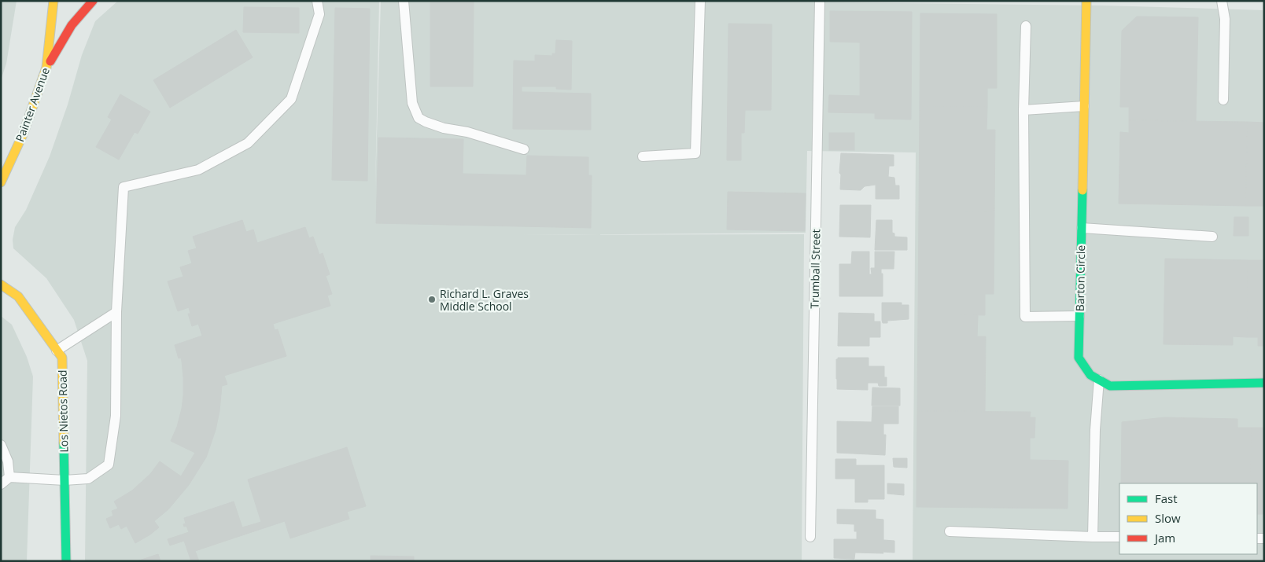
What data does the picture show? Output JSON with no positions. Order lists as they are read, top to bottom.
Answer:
{
  "streets": {
    "street": ["Painter Avenue", "Barton Circle", "Los Nietos Road"],
    "lane": ["Trumball Street"]
  },
  "places": ["Richard L. Graves Middle School"],
  "legend": ["Fast", "Slow", "Jam"]
}
